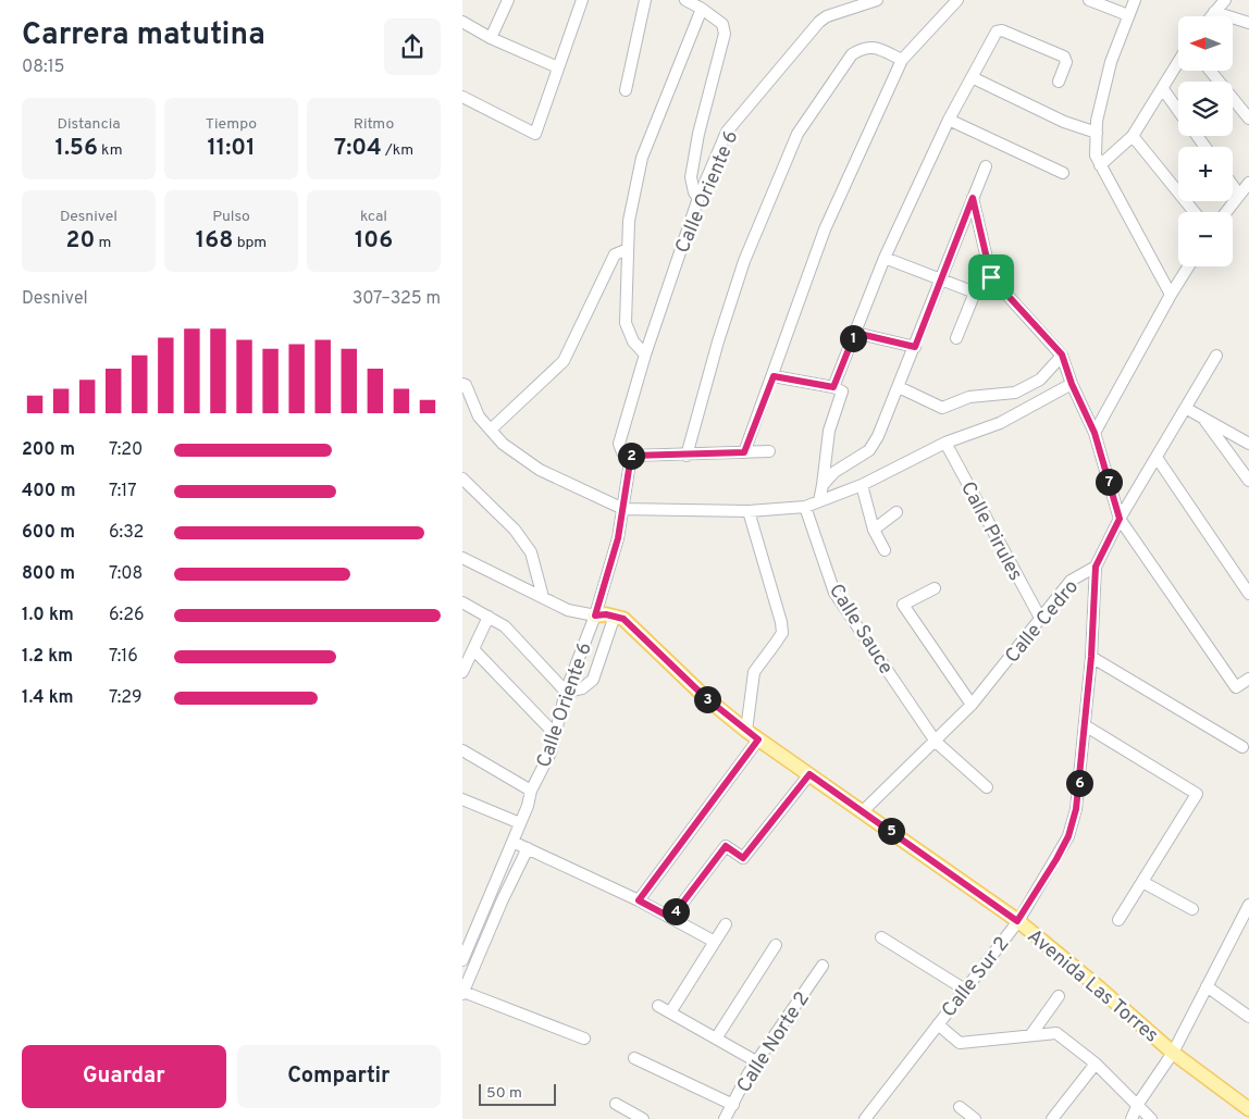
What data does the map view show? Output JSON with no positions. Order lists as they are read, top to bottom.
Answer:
{
  "streets": {
    "main road": ["Avenida Las Torres"],
    "street": [
      "Calle Oriente 6",
      "Calle Pirules",
      "Calle Cedro",
      "Calle Sauce",
      "Calle Sur 2",
      "Calle Norte 2"
    ]
  },
  "crossings": [
    ["Calle Pirules", "Calle Cedro"],
    ["Calle Cedro", "Calle Sauce"],
    ["Calle Cedro", "Calle Sur 2"],
    ["Calle Cedro", "Avenida Las Torres"],
    ["Calle Sur 2", "Avenida Las Torres"]
  ],
  "scale_bar": "50 m",
  "north": "left",
  "page": {
    "heading": ["Carrera matutina", "08:15"],
    "map_buttons": ["+", "−"],
    "stats": [
      ["Distancia", "1.56 km"],
      ["Tiempo", "11:01"],
      ["Ritmo", "7:04 /km"],
      ["Desnivel", "20 m"],
      ["Pulso", "168 bpm"],
      ["kcal", "106"]
    ],
    "chart": ["Desnivel", "307–325 m"],
    "pins": [
      "1",
      "2",
      "7",
      "3",
      "6",
      "5",
      "4"
    ],
    "list": [
      {
        "name": "200 m",
        "note": "7:20"
      },
      {
        "name": "400 m",
        "note": "7:17"
      },
      {
        "name": "600 m",
        "note": "6:32"
      },
      {
        "name": "800 m",
        "note": "7:08"
      },
      {
        "name": "1.0 km",
        "note": "6:26"
      },
      {
        "name": "1.2 km",
        "note": "7:16"
      },
      {
        "name": "1.4 km",
        "note": "7:29"
      }
    ],
    "buttons": ["Guardar", "Compartir"],
    "scale": "50 m"
  }
}
